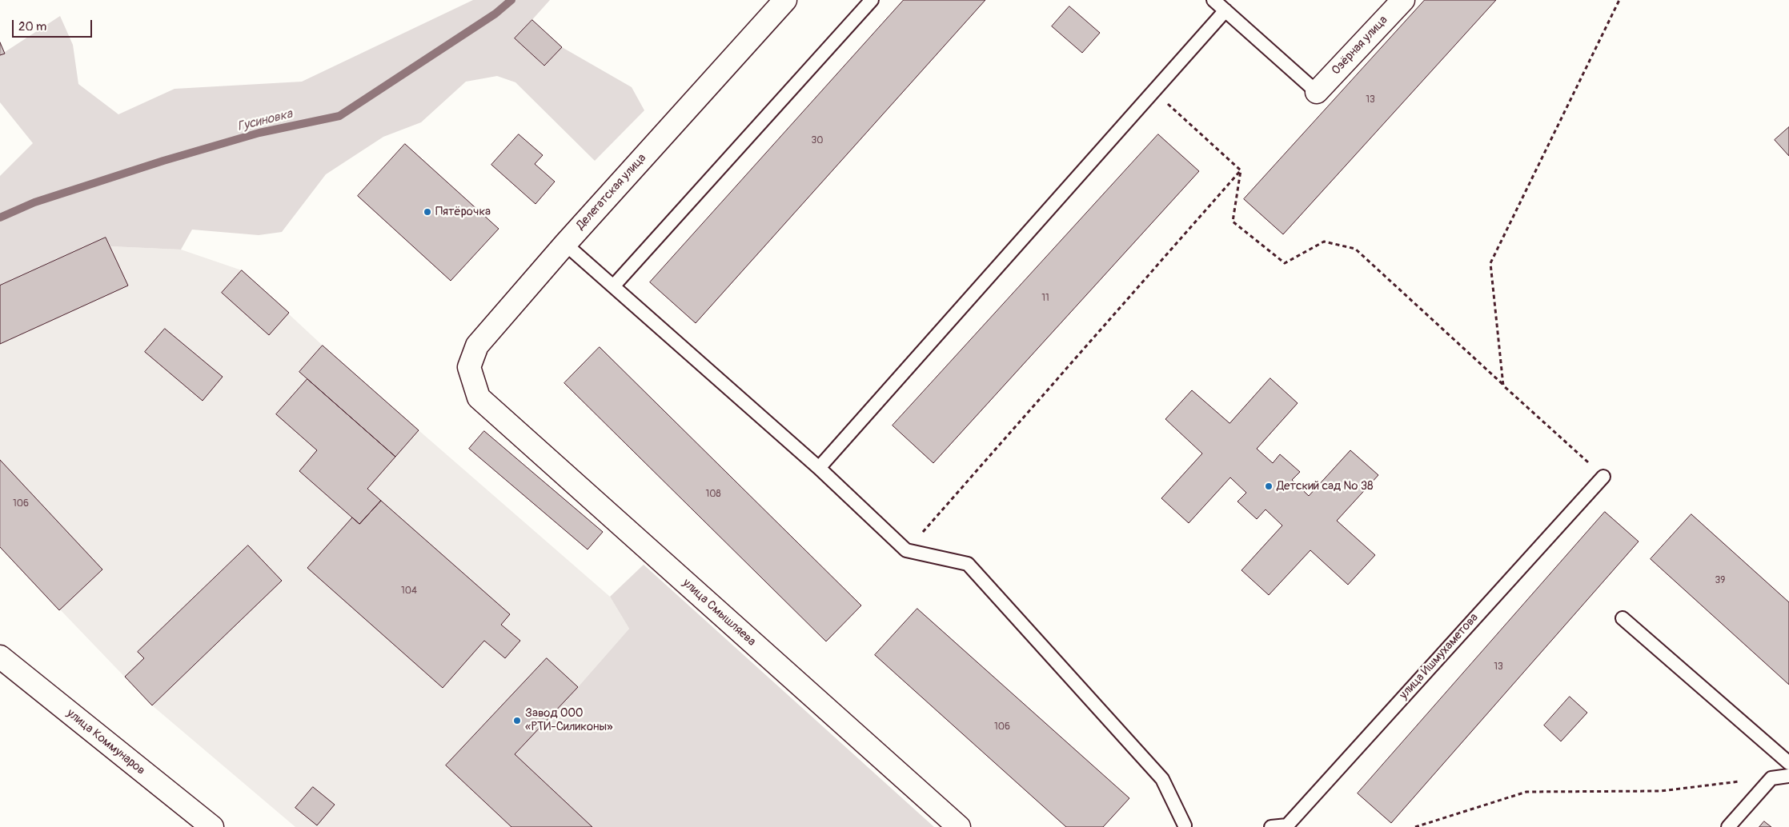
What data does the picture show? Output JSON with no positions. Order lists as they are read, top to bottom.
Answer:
{
  "streets": {
    "street": [
      "Озёрная улица",
      "Делегатская улица",
      "улица Смышляева",
      "улица Коммунаров"
    ],
    "lane": ["улица Ишмухаметова"]
  },
  "crossings": [
    ["Делегатская улица", "улица Смышляева"]
  ],
  "water": ["Гусиновка"],
  "places": ["Пятёрочка", "Детский сад № 38", "Завод ООО «РТИ-Силиконы»"],
  "house_numbers": [
    "13",
    "30",
    "11",
    "108",
    "106",
    "39",
    "104",
    "13",
    "106"
  ],
  "scale_bar": "20 m"
}
